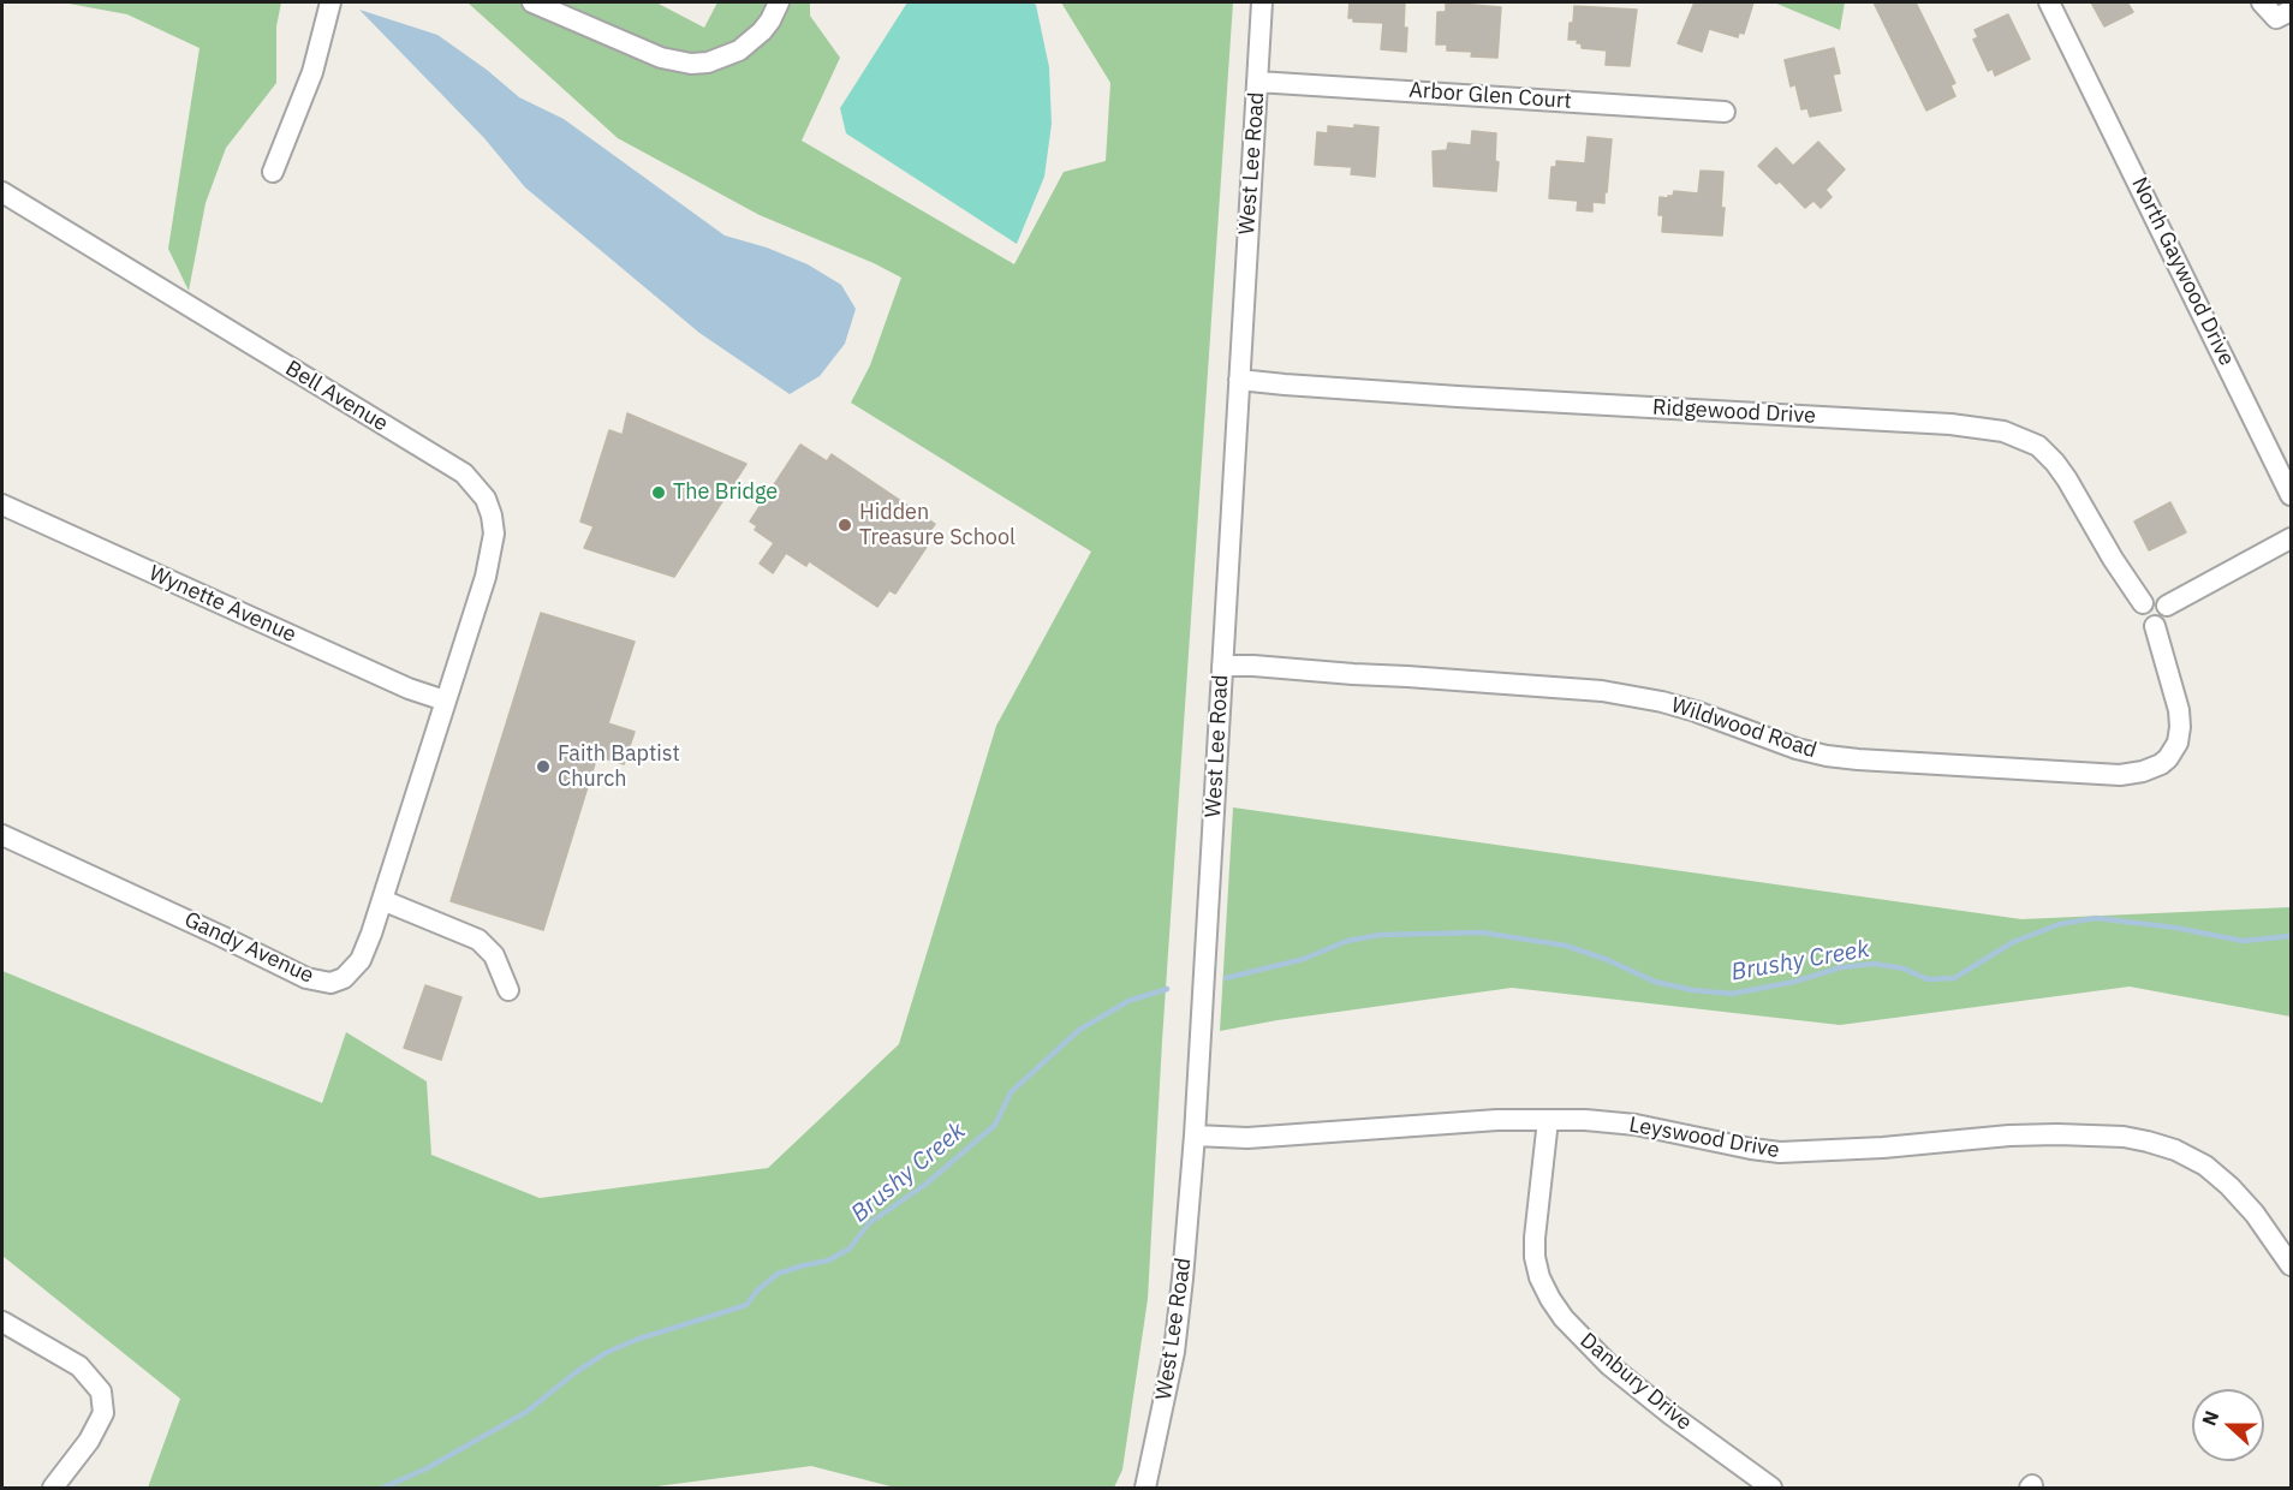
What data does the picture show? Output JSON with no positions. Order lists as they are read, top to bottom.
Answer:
{
  "streets": {
    "street": [
      "Arbor Glen Court",
      "West Lee Road",
      "North Gaywood Drive",
      "Bell Avenue",
      "Ridgewood Drive",
      "Wynette Avenue",
      "Wildwood Road",
      "Gandy Avenue",
      "Leyswood Drive",
      "Danbury Drive"
    ]
  },
  "crossings": [
    ["Arbor Glen Court", "West Lee Road"],
    ["West Lee Road", "Ridgewood Drive"],
    ["West Lee Road", "Wildwood Road"],
    ["West Lee Road", "Leyswood Drive"],
    ["Bell Avenue", "Wynette Avenue"],
    ["Bell Avenue", "Gandy Avenue"],
    ["Ridgewood Drive", "Wildwood Road"],
    ["Wynette Avenue", "Gandy Avenue"],
    ["Leyswood Drive", "Danbury Drive"]
  ],
  "water": ["Brushy Creek"],
  "places": ["The Bridge", "Hidden Treasure School", "Faith Baptist Church"],
  "north": "left"
}
